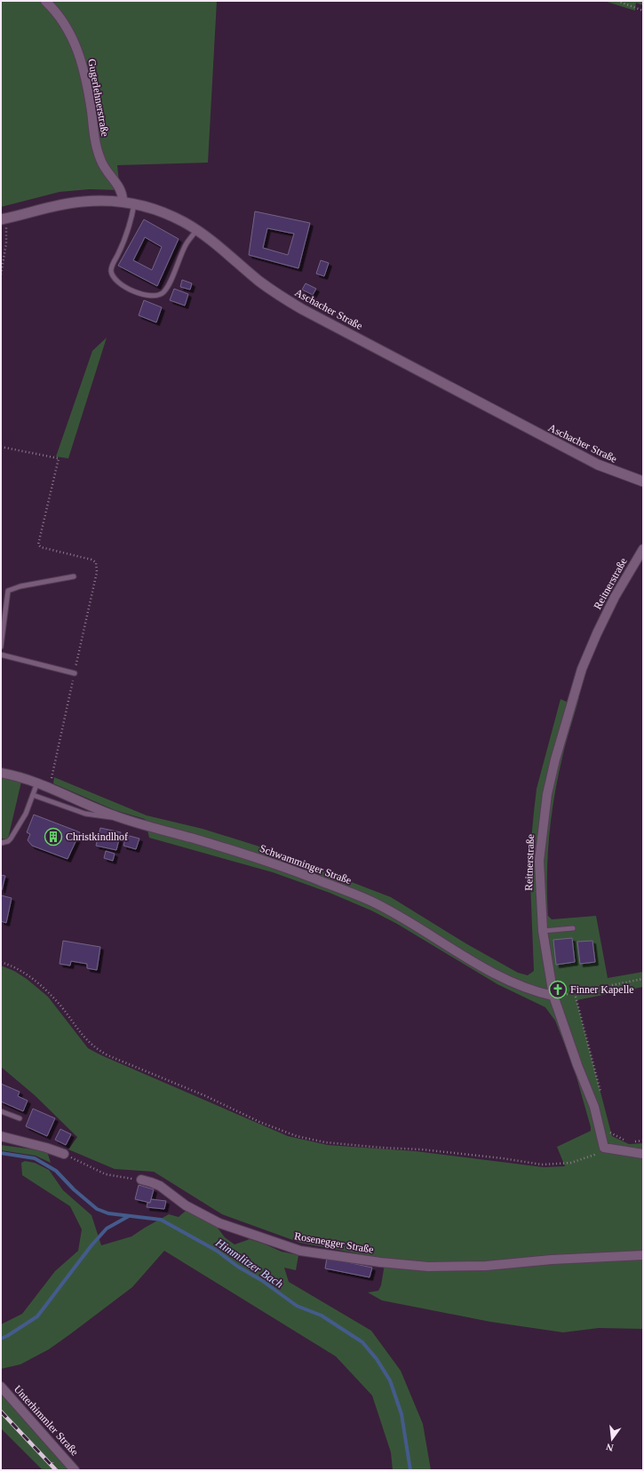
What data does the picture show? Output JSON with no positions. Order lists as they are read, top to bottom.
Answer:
{
  "streets": {
    "street": [
      "Gugerlehnerstraße",
      "Aschacher Straße",
      "Reitnerstraße",
      "Schwamminger Straße",
      "Rosenegger Straße",
      "Unterhimmler Straße"
    ]
  },
  "crossings": [
    ["Gugerlehnerstraße", "Aschacher Straße"],
    ["Reitnerstraße", "Schwamminger Straße"]
  ],
  "water": ["Himmlitzer Bach"],
  "places": {
    "building": ["Christkindlhof"],
    "church": ["Finner Kapelle"]
  },
  "north": "bottom"
}
